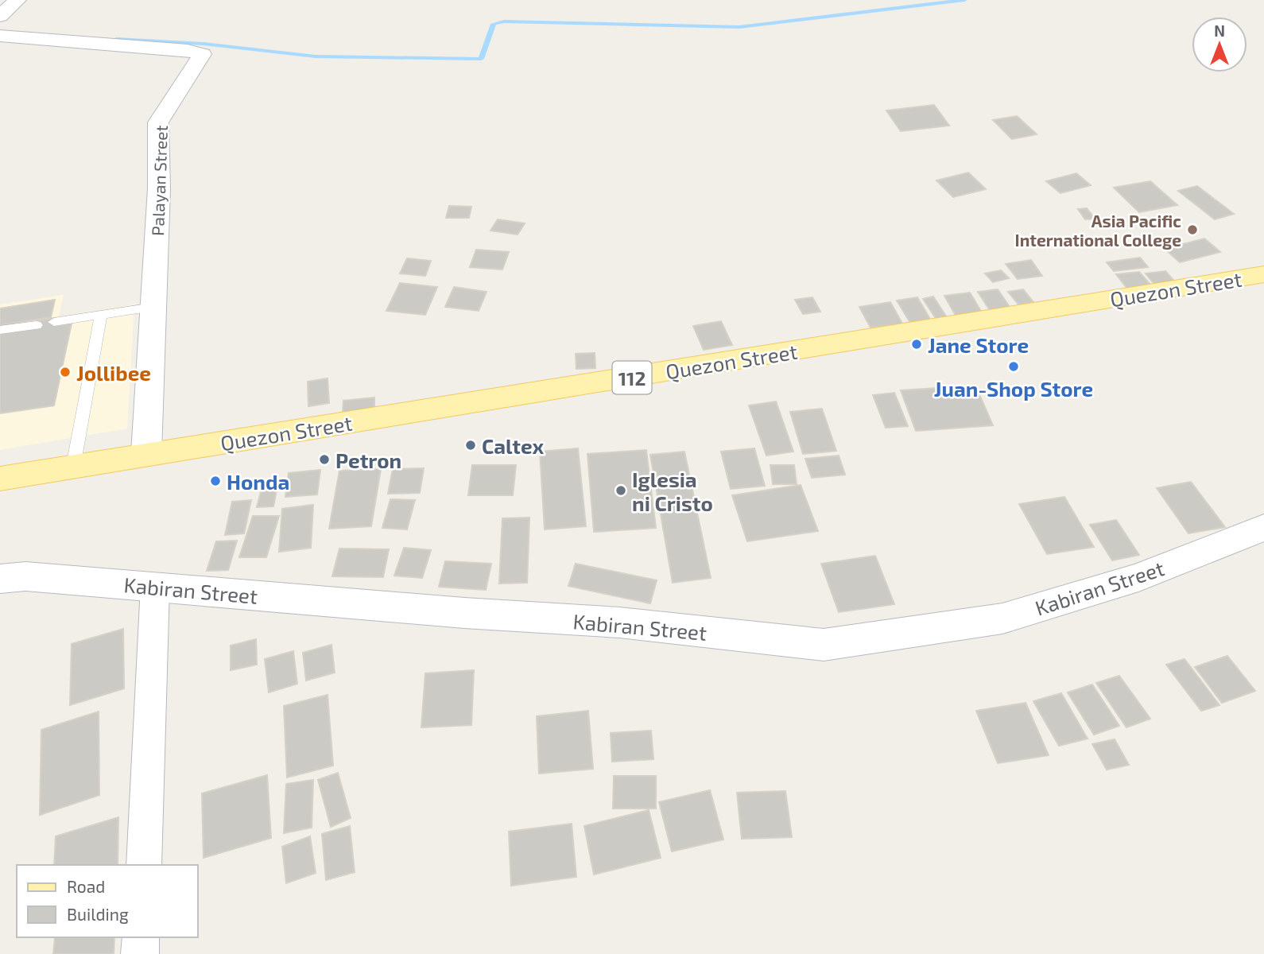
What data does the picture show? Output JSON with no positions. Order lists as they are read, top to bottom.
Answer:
{
  "streets": {
    "main road": ["Quezon Street", "112"],
    "street": ["Palayan Street", "Kabiran Street"]
  },
  "crossings": [
    ["Palayan Street", "Quezon Street"]
  ],
  "places": [
    "Asia Pacific International College",
    "Jane Store",
    "Juan-Shop Store",
    "Jollibee",
    "Caltex",
    "Petron",
    "Honda",
    "Iglesia ni Cristo"
  ],
  "legend": ["Road", "Building"],
  "north": "top"
}
